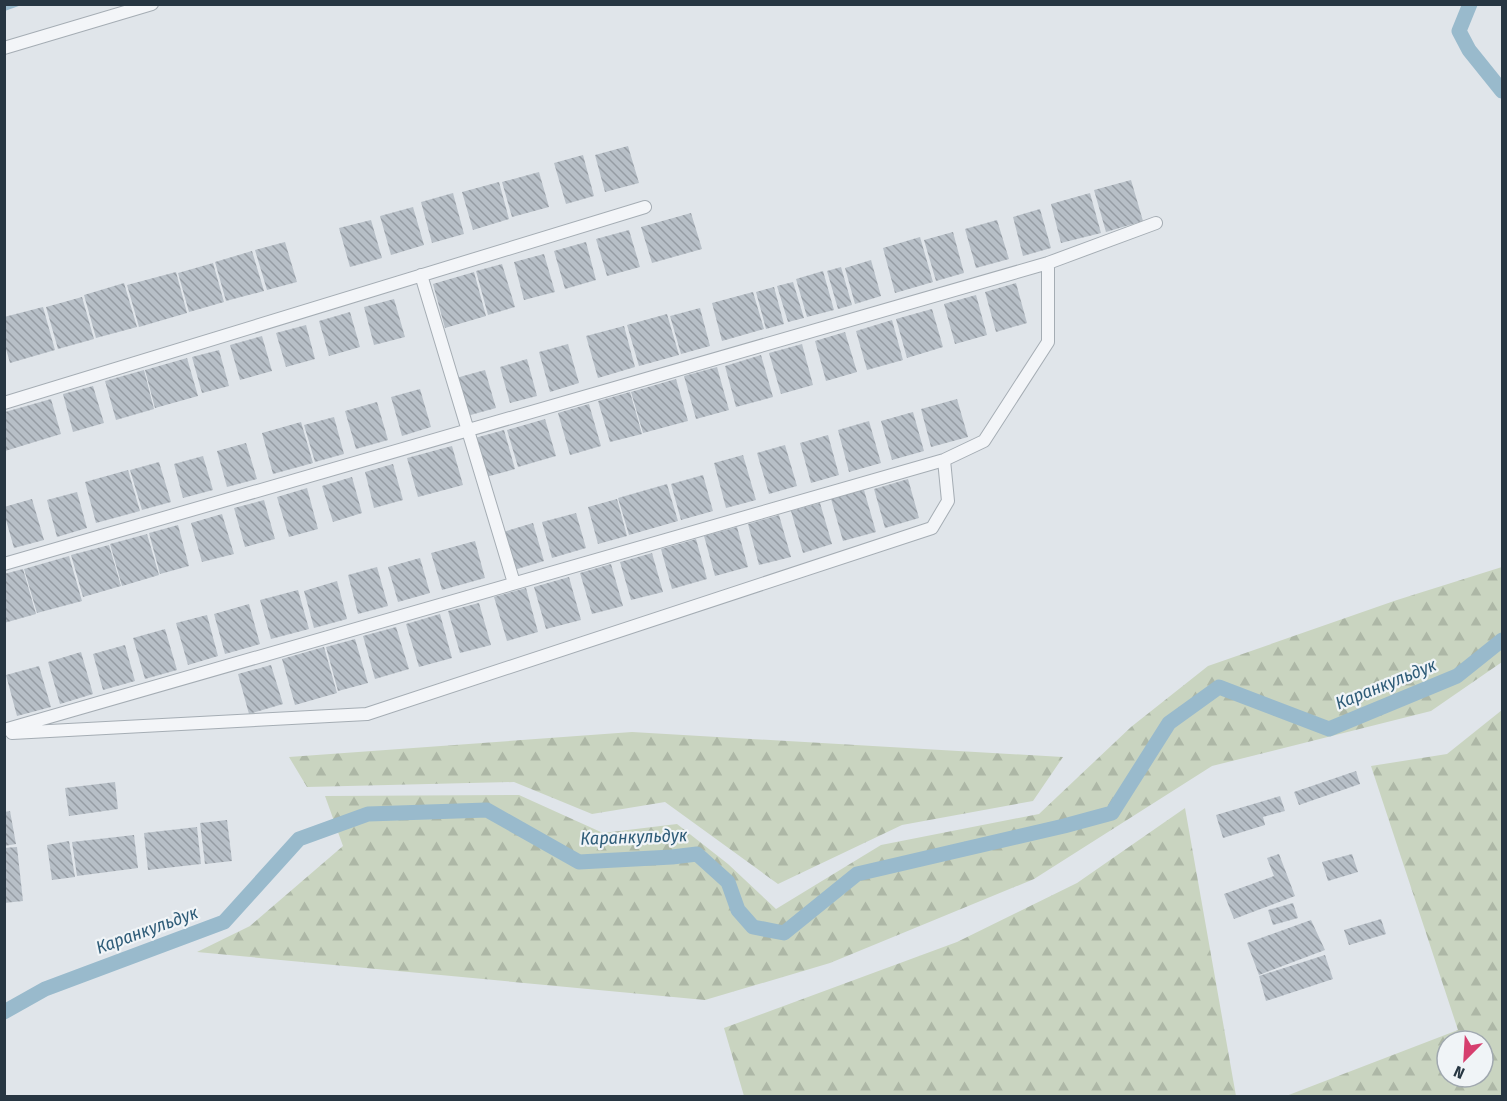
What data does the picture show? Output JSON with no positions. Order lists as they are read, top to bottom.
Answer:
{
  "water": ["Каранкульдук"],
  "north": "bottom left"
}
